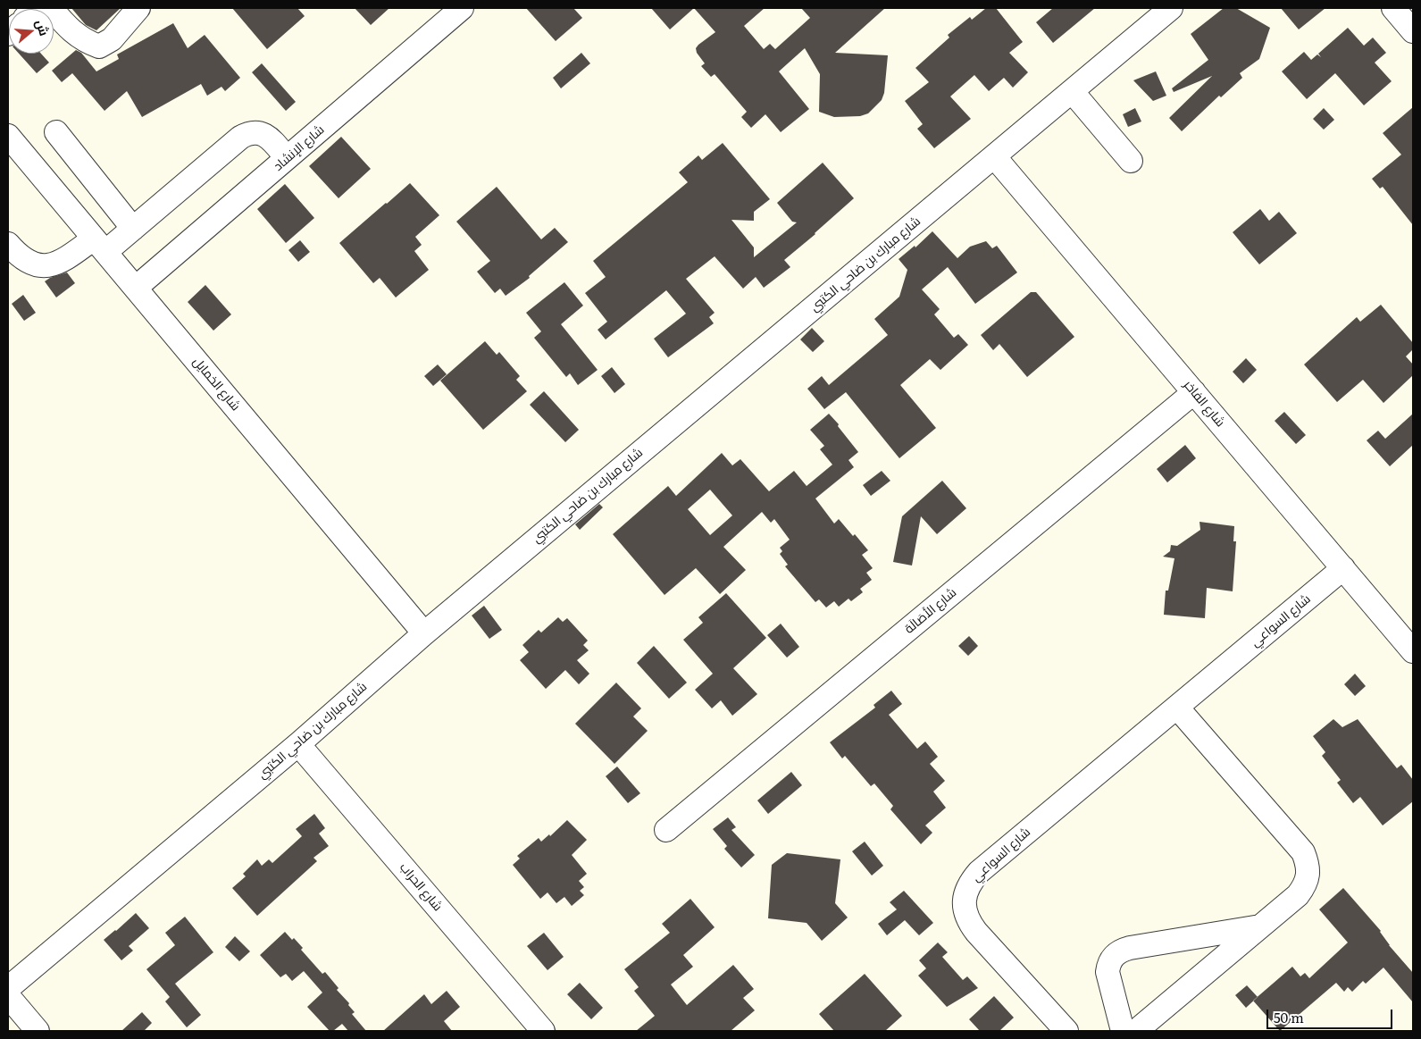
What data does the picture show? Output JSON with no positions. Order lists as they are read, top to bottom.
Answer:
{
  "streets": {
    "street": [
      "شارع الإنشاد",
      "شارع مبارك بن ضاحي الكتبي",
      "شارع الخمايل",
      "شارع الفاخر",
      "شارع الأَصَالَة",
      "شارع السواعي",
      "شارع الحراب"
    ]
  },
  "crossings": [
    ["شارع الإنشاد", "شارع الخمايل"],
    ["شارع مبارك بن ضاحي الكتبي", "شارع الخمايل"],
    ["شارع مبارك بن ضاحي الكتبي", "شارع الفاخر"],
    ["شارع مبارك بن ضاحي الكتبي", "شارع الحراب"],
    ["شارع الفاخر", "شارع الأَصَالَة"],
    ["شارع الفاخر", "شارع السواعي"]
  ],
  "scale_bar": "50 m",
  "north": "right"
}
